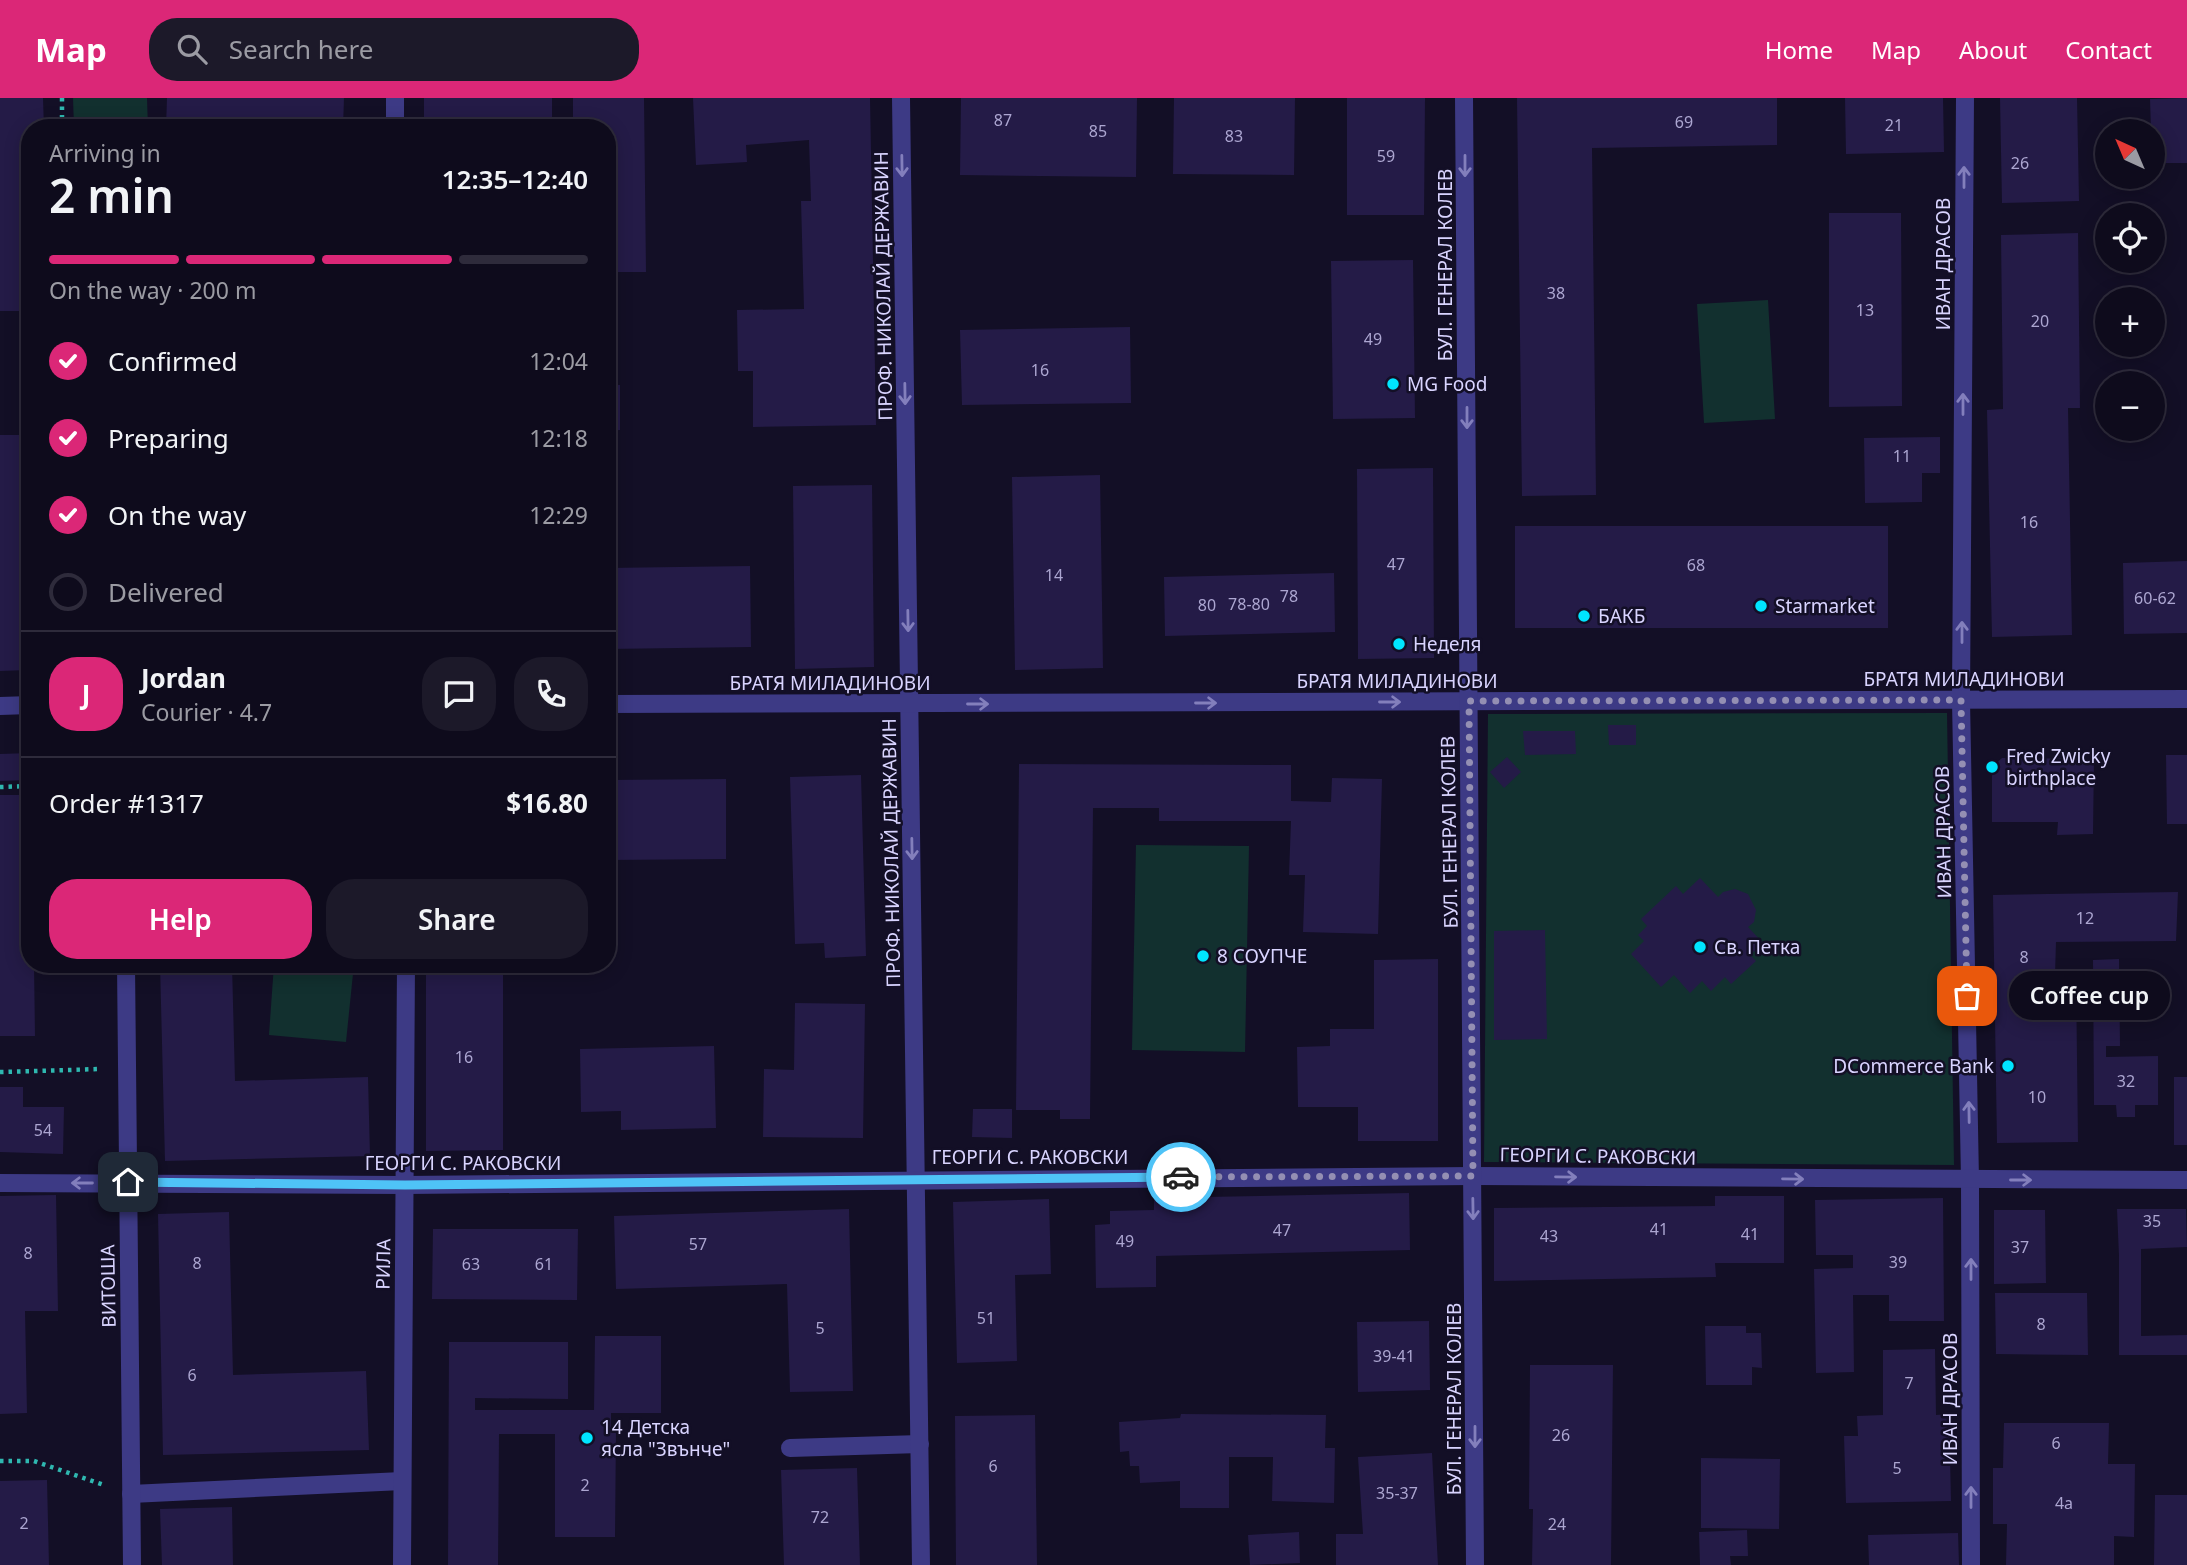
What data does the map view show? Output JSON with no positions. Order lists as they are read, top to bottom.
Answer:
{
  "streets": {
    "street": [
      "ИВАН ДРАСОВ",
      "БУЛ. ГЕНЕРАЛ КОЛЕВ",
      "ПРОФ. НИКОЛАЙ ДЕРЖАВИН",
      "БРАТЯ МИЛАДИНОВИ",
      "ГЕОРГИ С. РАКОВСКИ",
      "РИЛА",
      "ВИТОША"
    ]
  },
  "crossings": [
    ["ИВАН ДРАСОВ", "БРАТЯ МИЛАДИНОВИ"],
    ["ИВАН ДРАСОВ", "ГЕОРГИ С. РАКОВСКИ"],
    ["БУЛ. ГЕНЕРАЛ КОЛЕВ", "БРАТЯ МИЛАДИНОВИ"],
    ["БУЛ. ГЕНЕРАЛ КОЛЕВ", "ГЕОРГИ С. РАКОВСКИ"],
    ["ПРОФ. НИКОЛАЙ ДЕРЖАВИН", "БРАТЯ МИЛАДИНОВИ"],
    ["ПРОФ. НИКОЛАЙ ДЕРЖАВИН", "ГЕОРГИ С. РАКОВСКИ"],
    ["ГЕОРГИ С. РАКОВСКИ", "РИЛА"],
    ["ГЕОРГИ С. РАКОВСКИ", "ВИТОША"]
  ],
  "one_way": [
    "ИВАН ДРАСОВ",
    "БУЛ. ГЕНЕРАЛ КОЛЕВ",
    "ПРОФ. НИКОЛАЙ ДЕРЖАВИН",
    "БРАТЯ МИЛАДИНОВИ"
  ],
  "places": [
    "MG Food",
    "Starmarket",
    "БАКБ",
    "Неделя",
    "Fred Zwicky birthplace",
    "Св. Петка",
    "8 СОУПЧЕ",
    "Coffee cup",
    "DCommerce Bank",
    "14 Детска ясла \"Звънче\""
  ],
  "house_numbers": [
    "87",
    "69",
    "21",
    "85",
    "83",
    "59",
    "26",
    "38",
    "13",
    "20",
    "49",
    "16",
    "11",
    "16",
    "47",
    "68",
    "14",
    "78",
    "60-62",
    "78-80",
    "80",
    "12",
    "8",
    "16",
    "32",
    "10",
    "54",
    "35",
    "41",
    "47",
    "41",
    "43",
    "49",
    "57",
    "37",
    "8",
    "39",
    "8",
    "63",
    "61",
    "51",
    "8",
    "5",
    "39-41",
    "6",
    "7",
    "26",
    "6",
    "6",
    "5",
    "2",
    "35-37",
    "4a",
    "72",
    "2",
    "24"
  ],
  "north": "top left",
  "page": {
    "header": "Map",
    "search": "Search here",
    "nav": [
      "Home",
      "Map",
      "About",
      "Contact"
    ],
    "map_buttons": ["+", "−"],
    "heading": ["2 min", "Arriving in", "12:35–12:40"],
    "panel": [
      "Jordan",
      "Courier · 4.7",
      "Order #1317",
      "$16.80"
    ],
    "bar": "On the way · 200 m",
    "list": [
      ["Confirmed", "12:04"],
      ["Preparing", "12:18"],
      ["On the way", "12:29"],
      "Delivered"
    ],
    "round": "J",
    "buttons": ["Help", "Share"],
    "bubble": "Coffee cup"
  }
}
